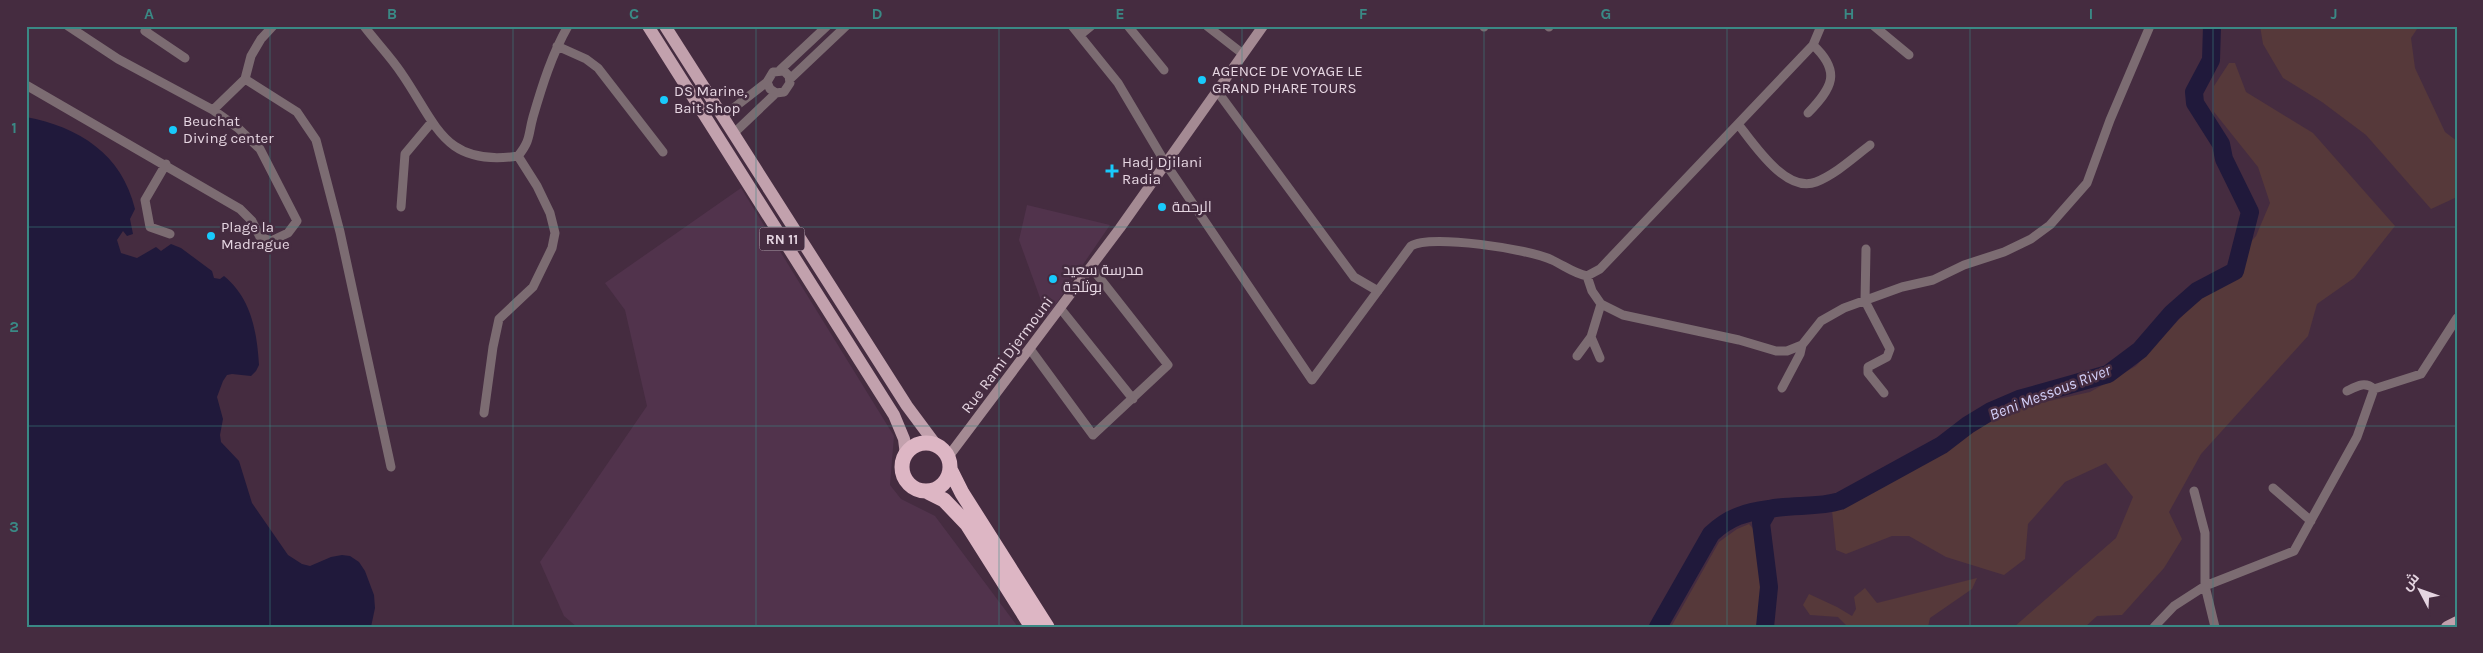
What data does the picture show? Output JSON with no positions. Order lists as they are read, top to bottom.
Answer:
{
  "streets": {
    "main road": ["RN 11", "Rue Rami Djermouni"]
  },
  "crossings": [
    ["RN 11", "Rue Rami Djermouni"]
  ],
  "water": ["Beni Messous River"],
  "places": {
    "other": [
      "AGENCE DE VOYAGE LE GRAND PHARE TOURS",
      "DS Marine, Bait Shop",
      "Beuchat Diving center",
      "الرحمة",
      "Plage la Madrague",
      "مدرسة سعيد بوثلجة"
    ],
    "health": ["Hadj Djilani Radia"]
  },
  "north": "top left",
  "grid": {
    "columns": [
      "A",
      "B",
      "C",
      "D",
      "E",
      "F",
      "G",
      "H",
      "I",
      "J"
    ],
    "rows": ["1", "2", "3"]
  }
}
